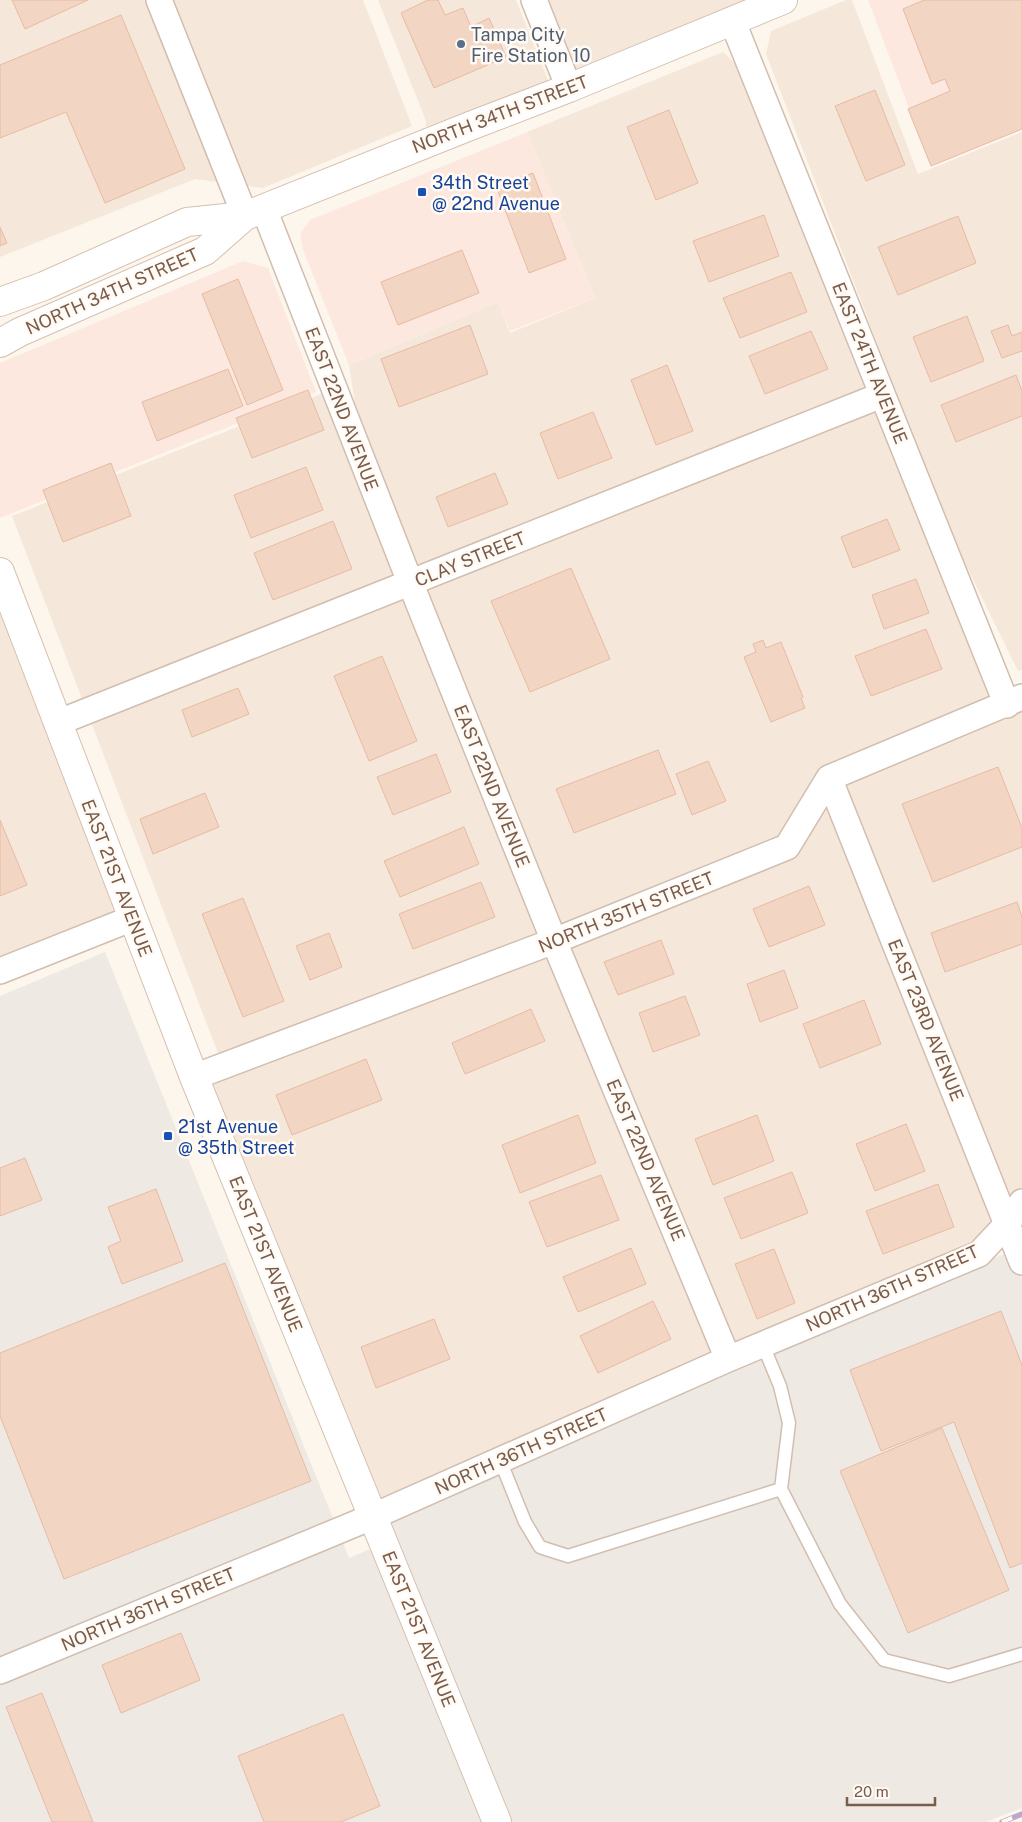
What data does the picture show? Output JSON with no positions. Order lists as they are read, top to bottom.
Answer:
{
  "streets": {
    "street": [
      "NORTH 34TH STREET",
      "EAST 24TH AVENUE",
      "EAST 22ND AVENUE",
      "CLAY STREET",
      "EAST 21ST AVENUE",
      "NORTH 35TH STREET",
      "EAST 23RD AVENUE",
      "NORTH 36TH STREET"
    ]
  },
  "crossings": [
    ["NORTH 34TH STREET", "EAST 24TH AVENUE"],
    ["NORTH 34TH STREET", "EAST 22ND AVENUE"],
    ["EAST 24TH AVENUE", "CLAY STREET"],
    ["EAST 22ND AVENUE", "CLAY STREET"],
    ["EAST 22ND AVENUE", "NORTH 35TH STREET"],
    ["EAST 22ND AVENUE", "NORTH 36TH STREET"],
    ["CLAY STREET", "EAST 21ST AVENUE"],
    ["EAST 21ST AVENUE", "NORTH 35TH STREET"],
    ["EAST 21ST AVENUE", "NORTH 36TH STREET"],
    ["NORTH 35TH STREET", "EAST 23RD AVENUE"],
    ["EAST 23RD AVENUE", "NORTH 36TH STREET"]
  ],
  "places": {
    "other": ["Tampa City Fire Station 10"],
    "transit": ["34th Street @ 22nd Avenue", "21st Avenue @ 35th Street"]
  },
  "scale_bar": "20 m"
}
